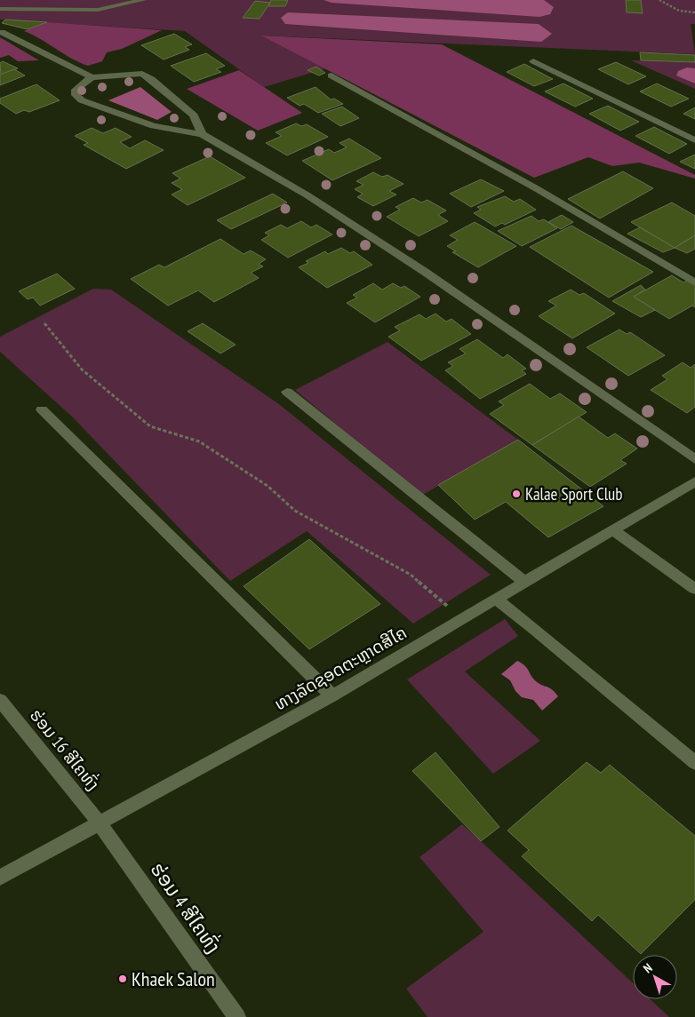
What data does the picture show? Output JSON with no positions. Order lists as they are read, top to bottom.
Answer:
{
  "streets": {
    "street": ["ທາງລັດຊອດຕະຫຼາດສີໄຄ", "ຮ່ອມ 16 ສີໄຄທົ່ງ", "ຮ່ອມ 4 ສີໄຄທົ່ງ"]
  },
  "crossings": [
    ["ທາງລັດຊອດຕະຫຼາດສີໄຄ", "ຮ່ອມ 16 ສີໄຄທົ່ງ"],
    ["ທາງລັດຊອດຕະຫຼາດສີໄຄ", "ຮ່ອມ 4 ສີໄຄທົ່ງ"],
    ["ຮ່ອມ 16 ສີໄຄທົ່ງ", "ຮ່ອມ 4 ສີໄຄທົ່ງ"]
  ],
  "places": ["Kalae Sport Club", "Khaek Salon"],
  "north": "top left"
}
